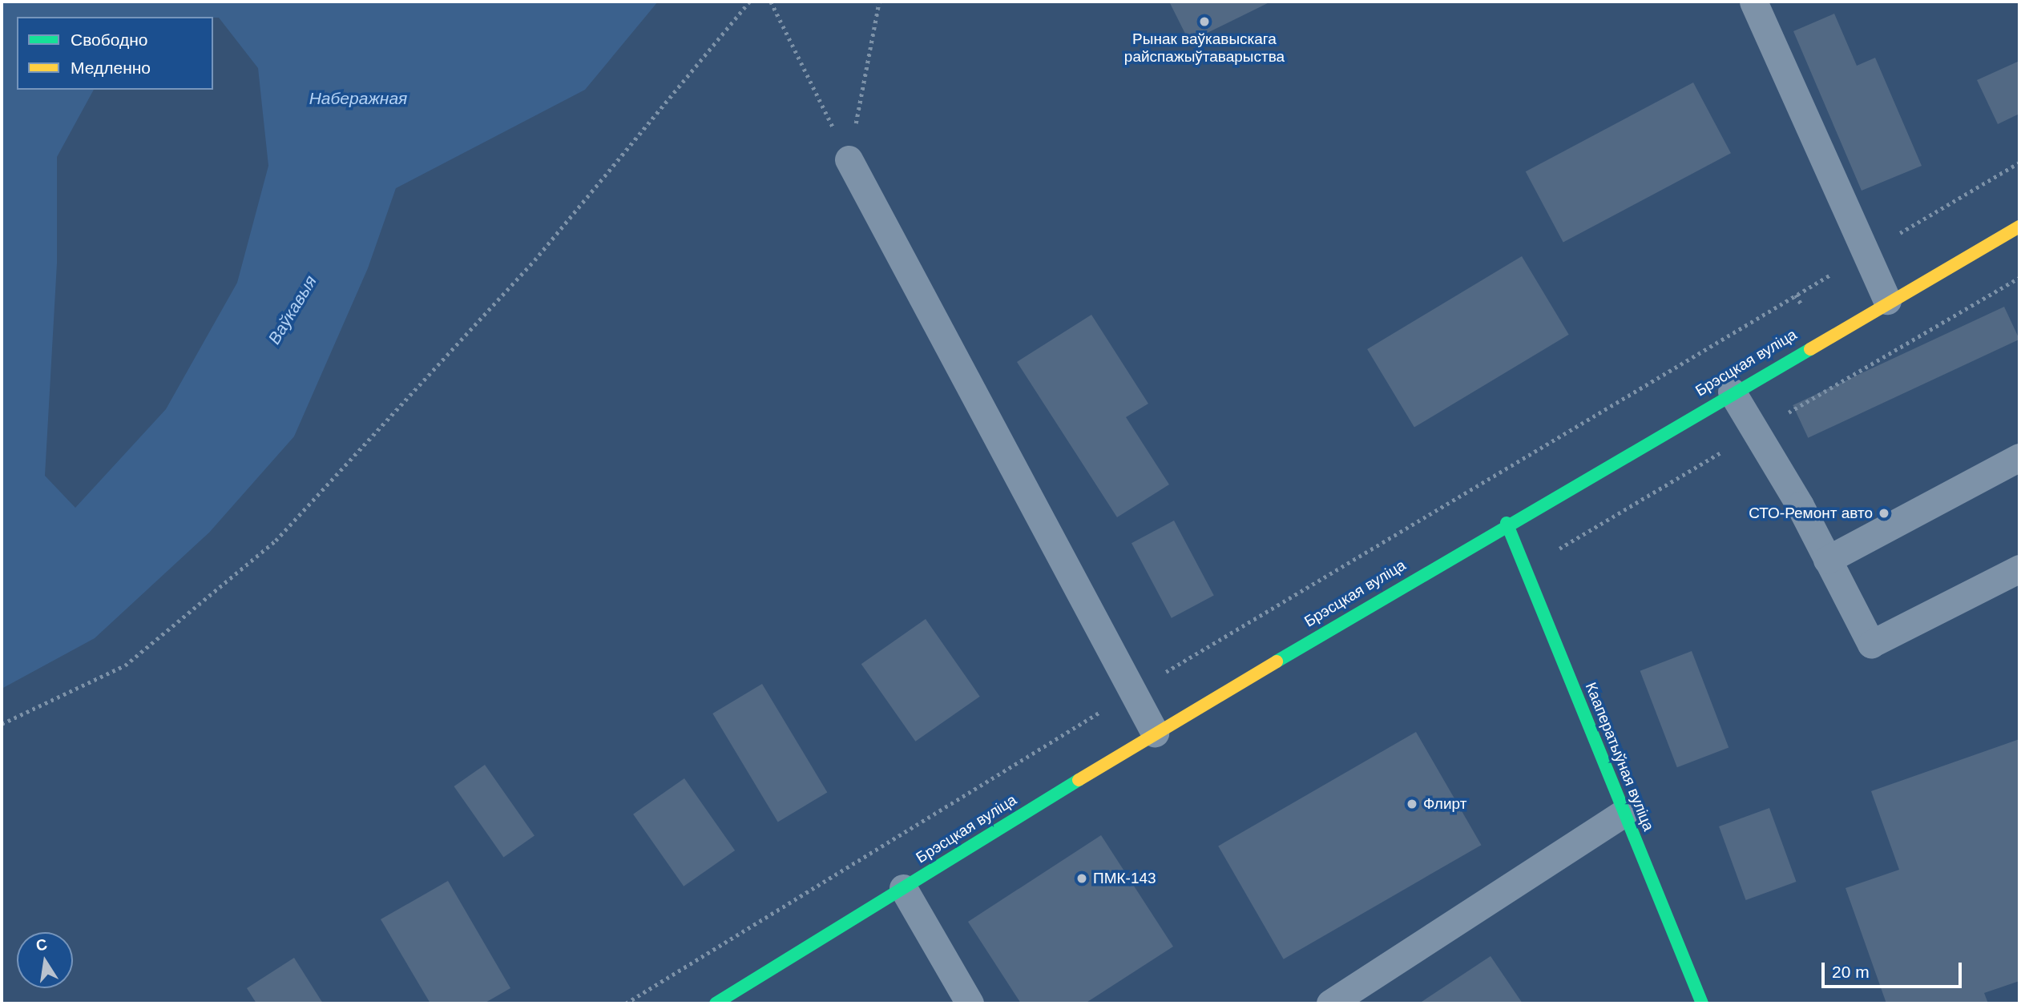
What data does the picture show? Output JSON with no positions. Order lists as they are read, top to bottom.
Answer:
{
  "streets": {
    "street": ["Брэсцкая вуліца", "Кааператыўная вуліца"]
  },
  "crossings": [
    ["Брэсцкая вуліца", "Кааператыўная вуліца"]
  ],
  "water": ["Наберажная", "Ваўкавыя"],
  "places": [
    "Рынак ваўкавыскага райспажыўтаварыства",
    "СТО-Ремонт авто",
    "Флирт",
    "ПМК-143"
  ],
  "legend": ["Свободно", "Медленно"],
  "scale_bar": "20 m",
  "north": "top"
}
